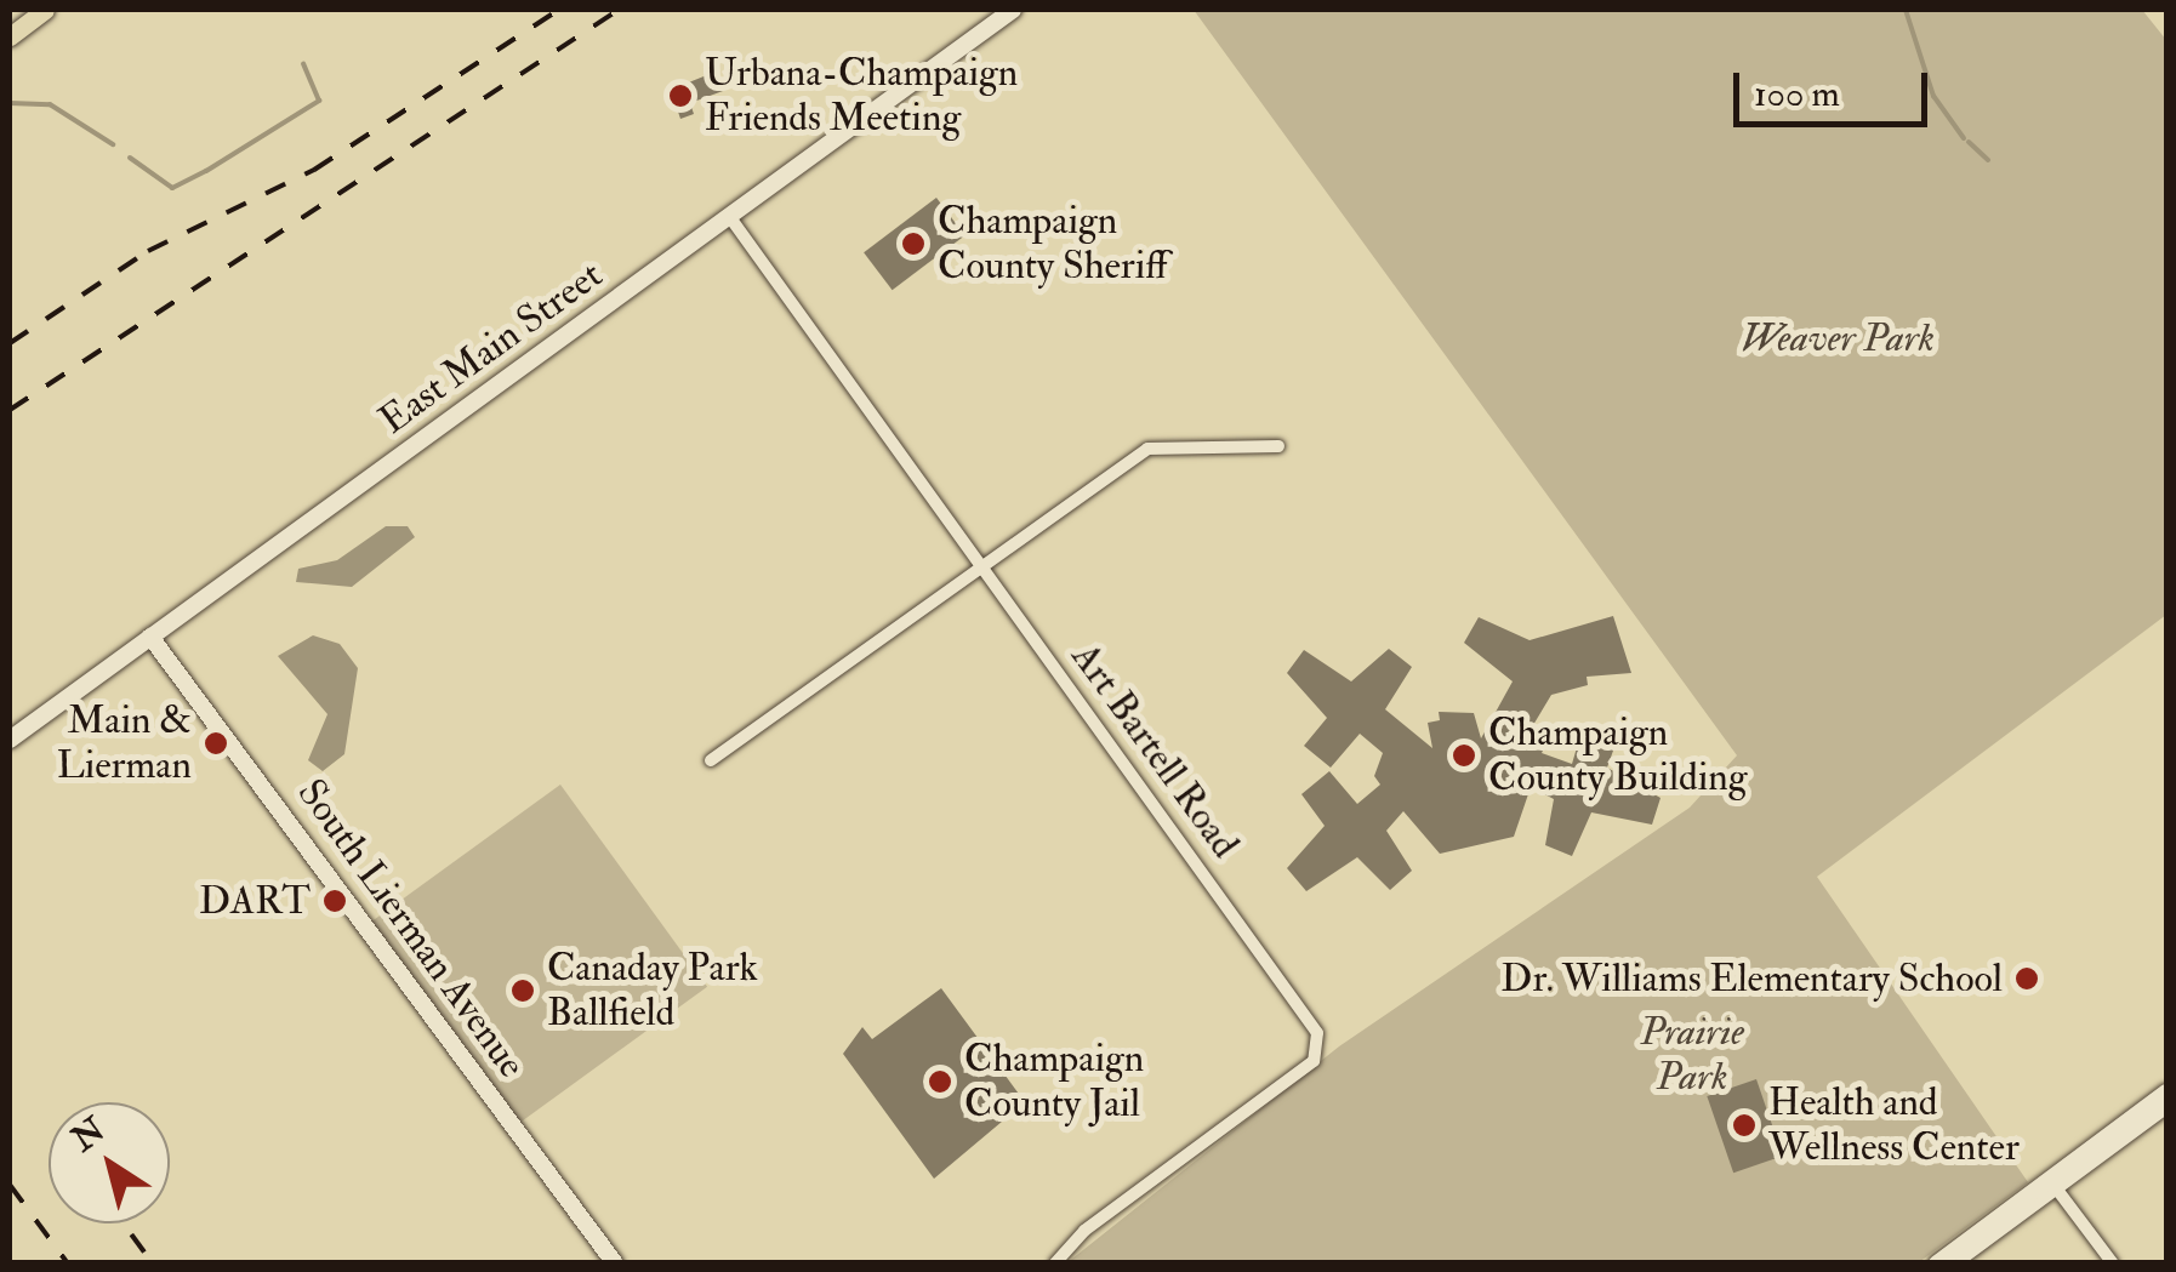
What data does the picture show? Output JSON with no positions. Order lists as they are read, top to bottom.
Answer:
{
  "streets": {
    "main road": ["East Main Street", "South Lierman Avenue"],
    "street": ["Art Bartell Road"]
  },
  "crossings": [
    ["East Main Street", "Art Bartell Road"],
    ["East Main Street", "South Lierman Avenue"]
  ],
  "parks": ["Weaver Park", "Prairie Park"],
  "places": [
    "Urbana-Champaign Friends Meeting",
    "Champaign County Sheriff",
    "Main & Lierman",
    "Champaign County Building",
    "DART",
    "Dr. Williams Elementary School",
    "Canaday Park Ballfield",
    "Champaign County Jail",
    "Health and Wellness Center"
  ],
  "scale_bar": "100 m",
  "north": "top left"
}
